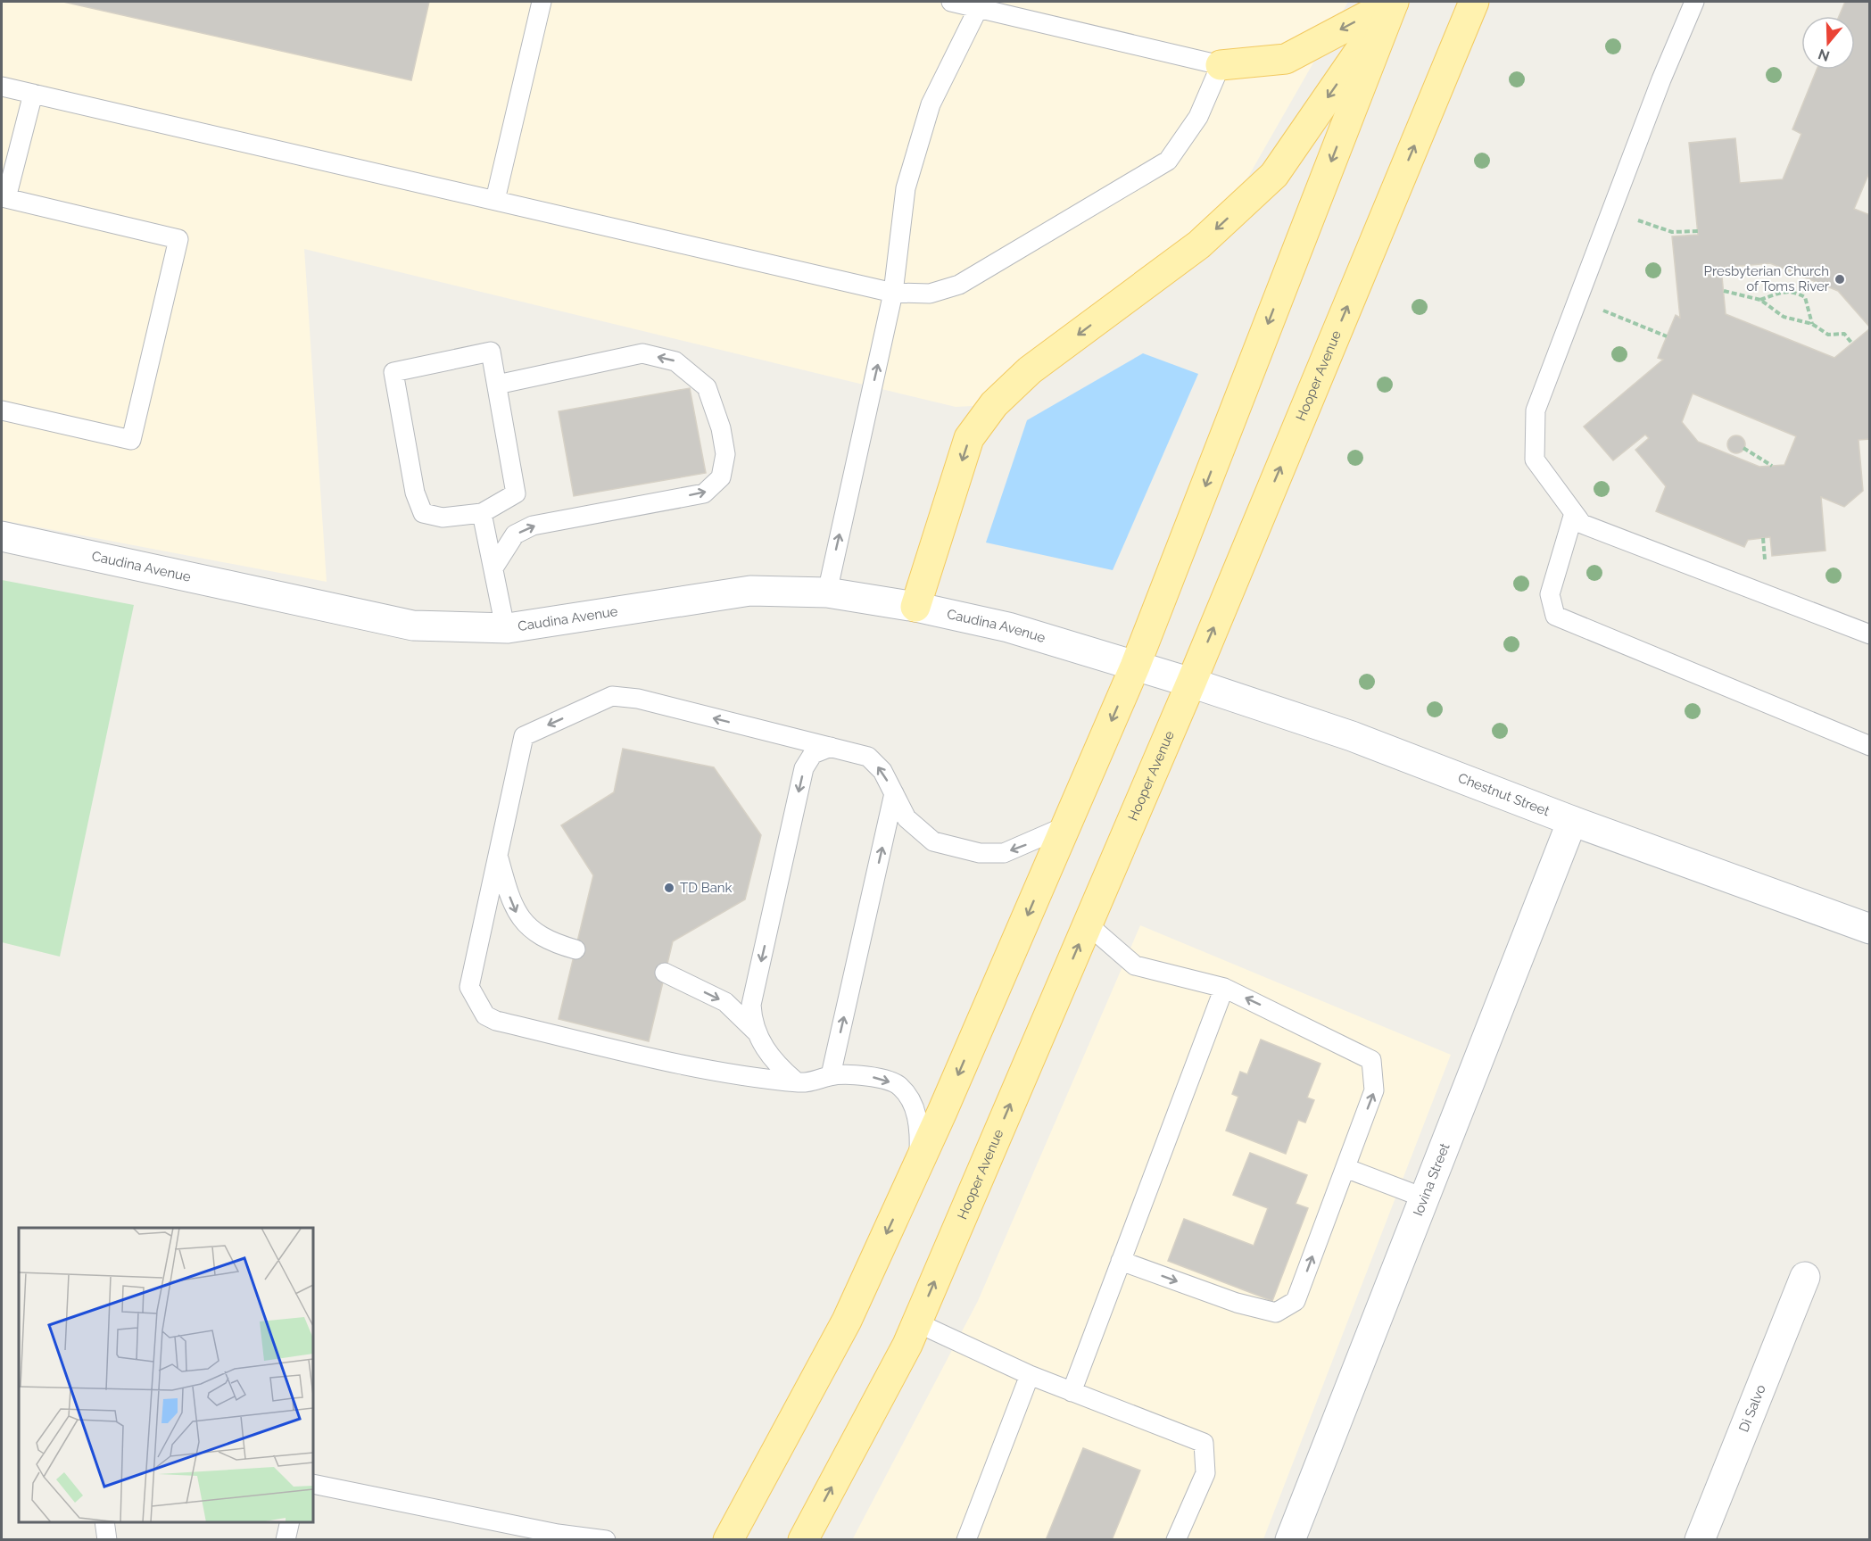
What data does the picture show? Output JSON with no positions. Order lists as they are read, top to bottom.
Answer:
{
  "streets": {
    "main road": ["Hooper Avenue"],
    "street": [
      "Caudina Avenue",
      "Chestnut Street",
      "Iovina Street",
      "Di Salvo"
    ]
  },
  "crossings": [
    ["Hooper Avenue", "Chestnut Street"],
    ["Caudina Avenue", "Chestnut Street"],
    ["Chestnut Street", "Iovina Street"]
  ],
  "places": ["Presbyterian Church of Toms River", "TD Bank"],
  "north": "bottom"
}
